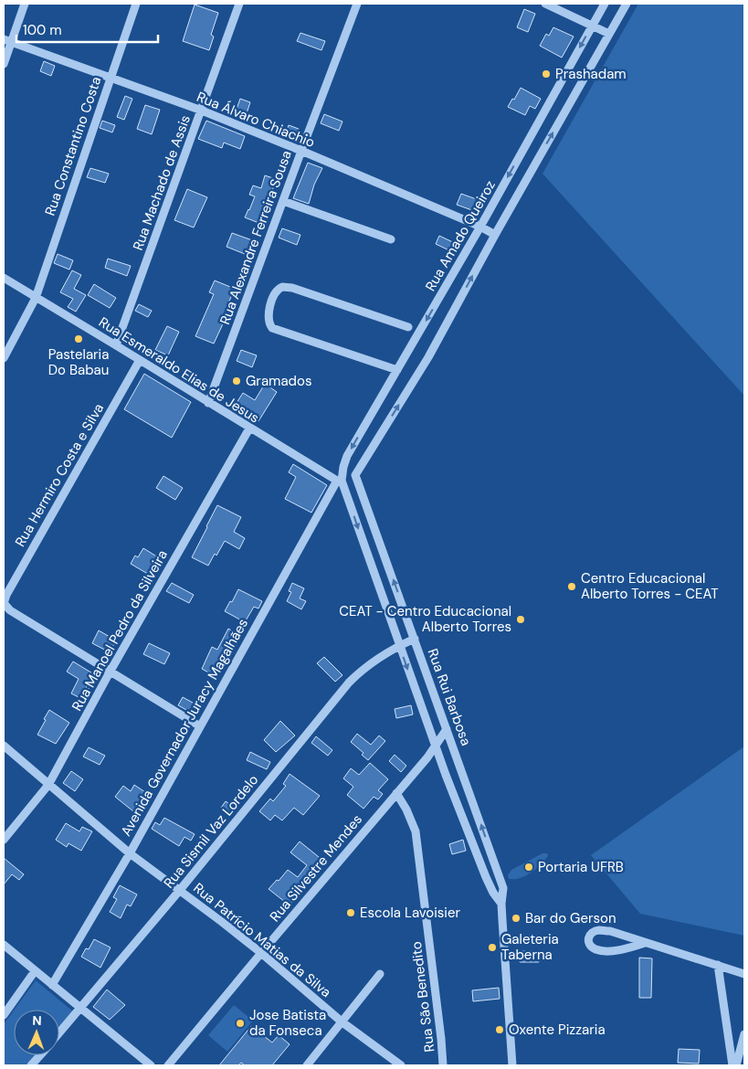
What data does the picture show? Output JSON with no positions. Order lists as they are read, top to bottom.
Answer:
{
  "streets": {
    "street": [
      "Rua Álvaro Chiachio",
      "Rua Constantino Costa",
      "Rua Machado de Assis",
      "Rua Amado Queiroz",
      "Rua Alexandre Ferreira Sousa",
      "Rua Esmeraldo Elias de Jesus",
      "Rua Hermiro Costa e Silva",
      "Rua Manoel Pedro da Silveira",
      "Rua Rui Barbosa",
      "Avenida Governador Juracy Magalhães",
      "Rua Sismil Vaz Lordelo",
      "Rua Silvestre Mendes",
      "Rua Patrício Matias da Silva",
      "Rua São Benedito"
    ]
  },
  "crossings": [
    ["Rua Álvaro Chiachio", "Rua Constantino Costa"],
    ["Rua Álvaro Chiachio", "Rua Machado de Assis"],
    ["Rua Álvaro Chiachio", "Rua Amado Queiroz"],
    ["Rua Álvaro Chiachio", "Rua Alexandre Ferreira Sousa"],
    ["Rua Constantino Costa", "Rua Esmeraldo Elias de Jesus"],
    ["Rua Machado de Assis", "Rua Esmeraldo Elias de Jesus"],
    ["Rua Amado Queiroz", "Rua Esmeraldo Elias de Jesus"],
    ["Rua Amado Queiroz", "Rua Rui Barbosa"],
    ["Rua Amado Queiroz", "Avenida Governador Juracy Magalhães"],
    ["Rua Alexandre Ferreira Sousa", "Rua Esmeraldo Elias de Jesus"],
    ["Rua Esmeraldo Elias de Jesus", "Rua Hermiro Costa e Silva"],
    ["Rua Esmeraldo Elias de Jesus", "Rua Manoel Pedro da Silveira"],
    ["Rua Esmeraldo Elias de Jesus", "Rua Rui Barbosa"],
    ["Rua Esmeraldo Elias de Jesus", "Avenida Governador Juracy Magalhães"],
    ["Rua Manoel Pedro da Silveira", "Rua Patrício Matias da Silva"],
    ["Rua Rui Barbosa", "Avenida Governador Juracy Magalhães"],
    ["Rua Rui Barbosa", "Rua Sismil Vaz Lordelo"],
    ["Rua Rui Barbosa", "Rua Silvestre Mendes"],
    ["Avenida Governador Juracy Magalhães", "Rua Patrício Matias da Silva"],
    ["Rua Sismil Vaz Lordelo", "Rua Patrício Matias da Silva"],
    ["Rua Silvestre Mendes", "Rua Patrício Matias da Silva"],
    ["Rua Silvestre Mendes", "Rua São Benedito"]
  ],
  "places": [
    "Prashadam",
    "Pastelaria Do Babau",
    "Gramados",
    "Centro Educacional Alberto Torres - CEAT",
    "CEAT - Centro Educacional Alberto Torres",
    "Portaria UFRB",
    "Escola Lavoisier",
    "Bar do Gerson",
    "Galeteria Taberna",
    "Jose Batista da Fonseca",
    "Oxente Pizzaria"
  ],
  "scale_bar": "100 m",
  "north": "top"
}
